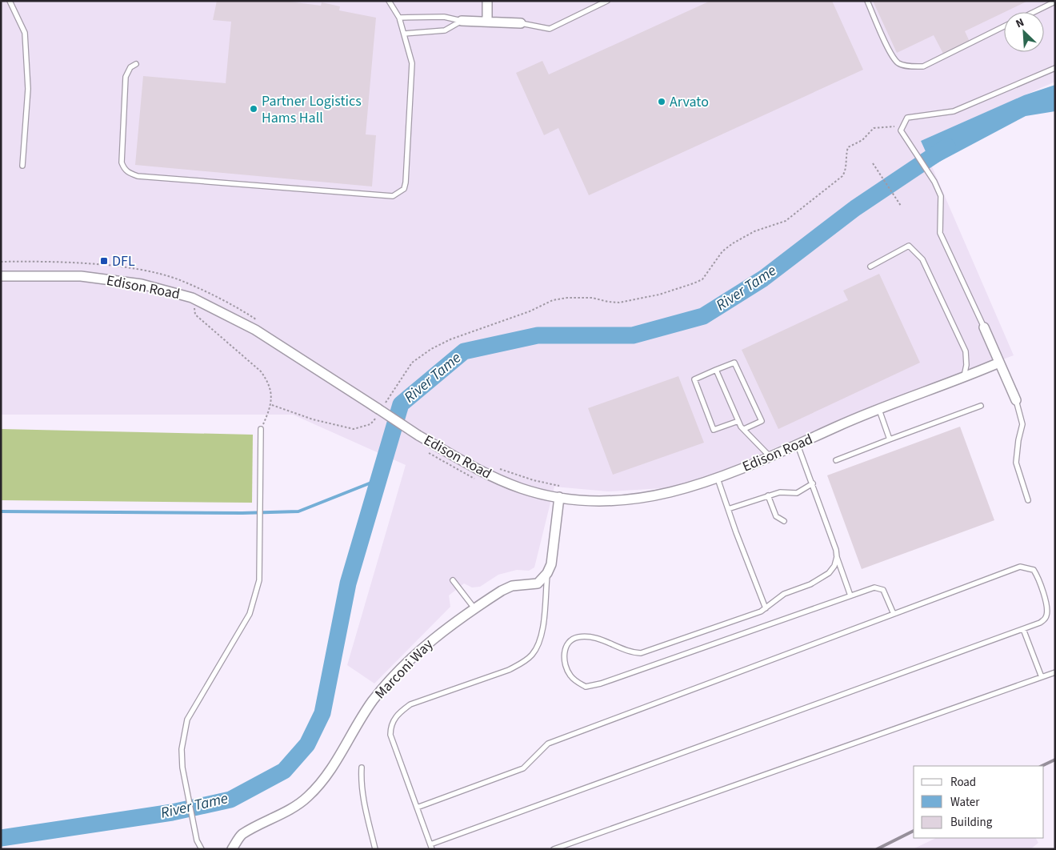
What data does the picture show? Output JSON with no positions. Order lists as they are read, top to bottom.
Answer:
{
  "streets": {
    "street": ["Edison Road", "Marconi Way"]
  },
  "water": ["River Tame"],
  "places": {
    "other": ["Arvato", "Partner Logistics Hams Hall"],
    "transit": ["DFL"]
  },
  "legend": ["Road", "Water", "Building"],
  "north": "top left"
}
